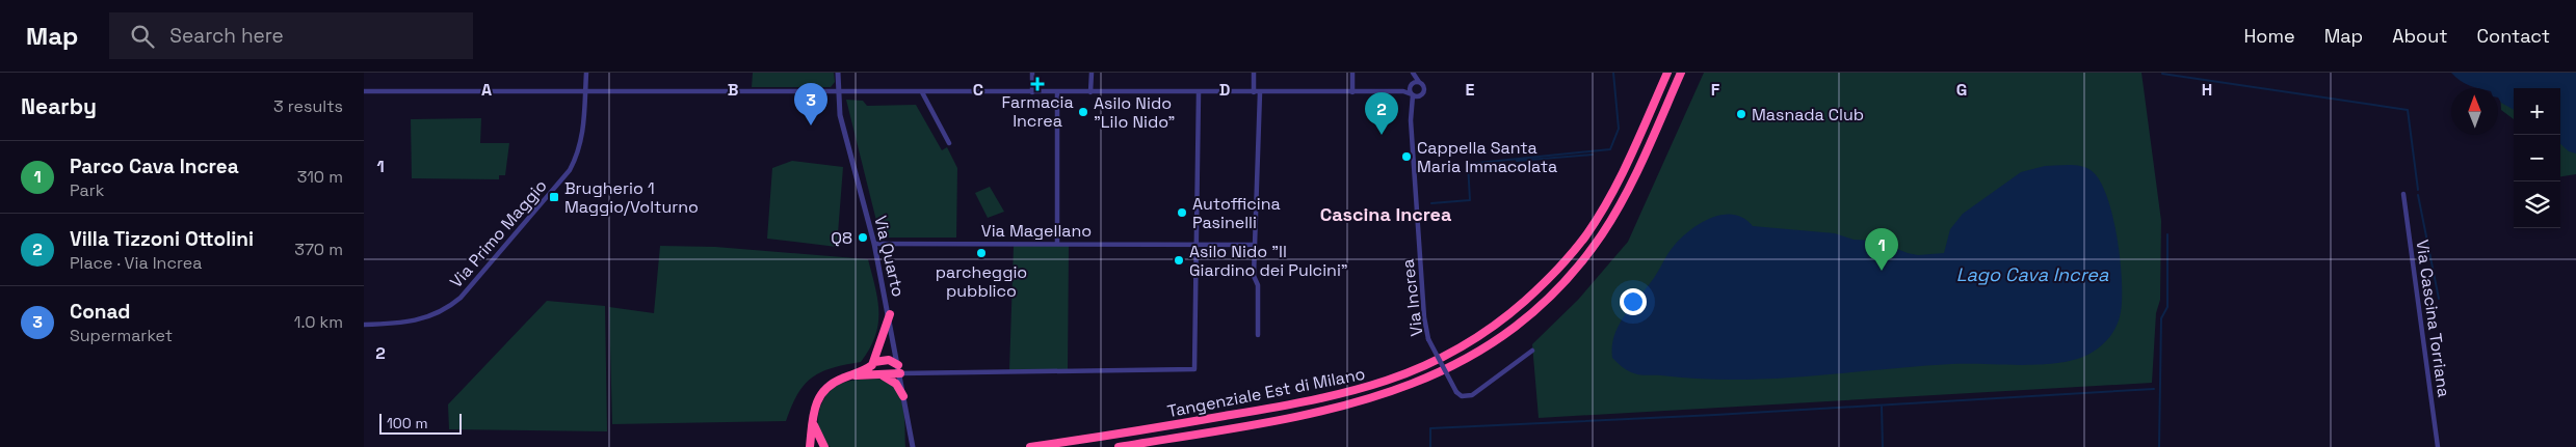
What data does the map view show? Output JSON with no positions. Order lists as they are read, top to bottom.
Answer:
{
  "streets": {
    "highway": ["Tangenziale Est di Milano"],
    "street": [
      "Via Magellano",
      "Via Primo Maggio",
      "Via Quarto",
      "Via Increa",
      "Via Cascina Torriana"
    ]
  },
  "crossings": [
    ["Via Magellano", "Via Quarto"]
  ],
  "districts": ["Cascina Increa"],
  "water": ["Lago Cava Increa"],
  "places": {
    "health": ["Farmacia Increa"],
    "other": [
      "Asilo Nido \"Lilo Nido\"",
      "Masnada Club",
      "Cappella Santa Maria Immacolata",
      "Autofficina Pasinelli",
      "Q8",
      "parcheggio pubblico",
      "Asilo Nido \"Il Giardino dei Pulcini\""
    ],
    "transit": ["Brugherio 1 Maggio/Volturno"]
  },
  "scale_bar": "100 m",
  "north": "top",
  "page": {
    "header": "Map",
    "search": "Search here",
    "nav": [
      "Home",
      "Map",
      "About",
      "Contact"
    ],
    "heading": ["Nearby", "3 results"],
    "pins": ["3", "2", "1"],
    "map_buttons": ["+", "−"],
    "list": [
      {
        "mark": "1",
        "name": "Parco Cava Increa",
        "note": "Park",
        "value": "310 m"
      },
      {
        "mark": "2",
        "name": "Villa Tizzoni Ottolini",
        "note": "Place · Via Increa",
        "value": "370 m"
      },
      {
        "mark": "3",
        "name": "Conad",
        "note": "Supermarket",
        "value": "1.0 km"
      }
    ],
    "scale": "100 m"
  },
  "grid": {
    "columns": [
      "A",
      "B",
      "C",
      "D",
      "E",
      "F",
      "G",
      "H"
    ],
    "rows": ["1", "2"]
  }
}
